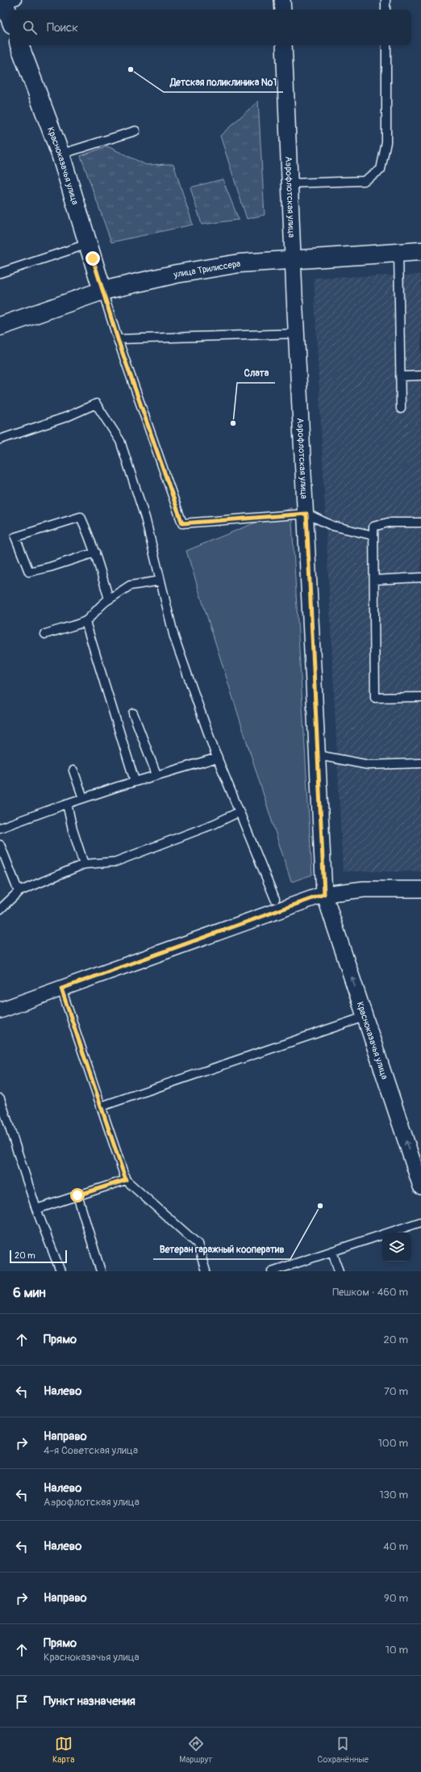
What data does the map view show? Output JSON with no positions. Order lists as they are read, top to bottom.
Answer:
{
  "streets": {
    "street": ["Красноказачья улица", "Аэрофлотская улица", "улица Трилиссера"]
  },
  "crossings": [
    ["Красноказачья улица", "Аэрофлотская улица"],
    ["Красноказачья улица", "улица Трилиссера"],
    ["Аэрофлотская улица", "улица Трилиссера"]
  ],
  "one_way": ["Красноказачья улица"],
  "places": ["Детская поликлиника №1", "Слата", "Ветеран гаражный кооператив"],
  "scale_bar": "20 m",
  "page": {
    "search": "Поиск",
    "scale": "20 m",
    "heading": ["6 мин", "Пешком · 460 m"],
    "list": [
      ["Прямо", "20 m"],
      ["Налево", "70 m"],
      ["Направо", "4-я Советская улица", "100 m"],
      ["Налево", "Аэрофлотская улица", "130 m"],
      ["Налево", "40 m"],
      ["Направо", "90 m"],
      ["Прямо", "Красноказачья улица", "10 m"],
      "Пункт назначения"
    ],
    "nav": ["Карта", "Маршрут", "Сохранённые"]
  }
}
